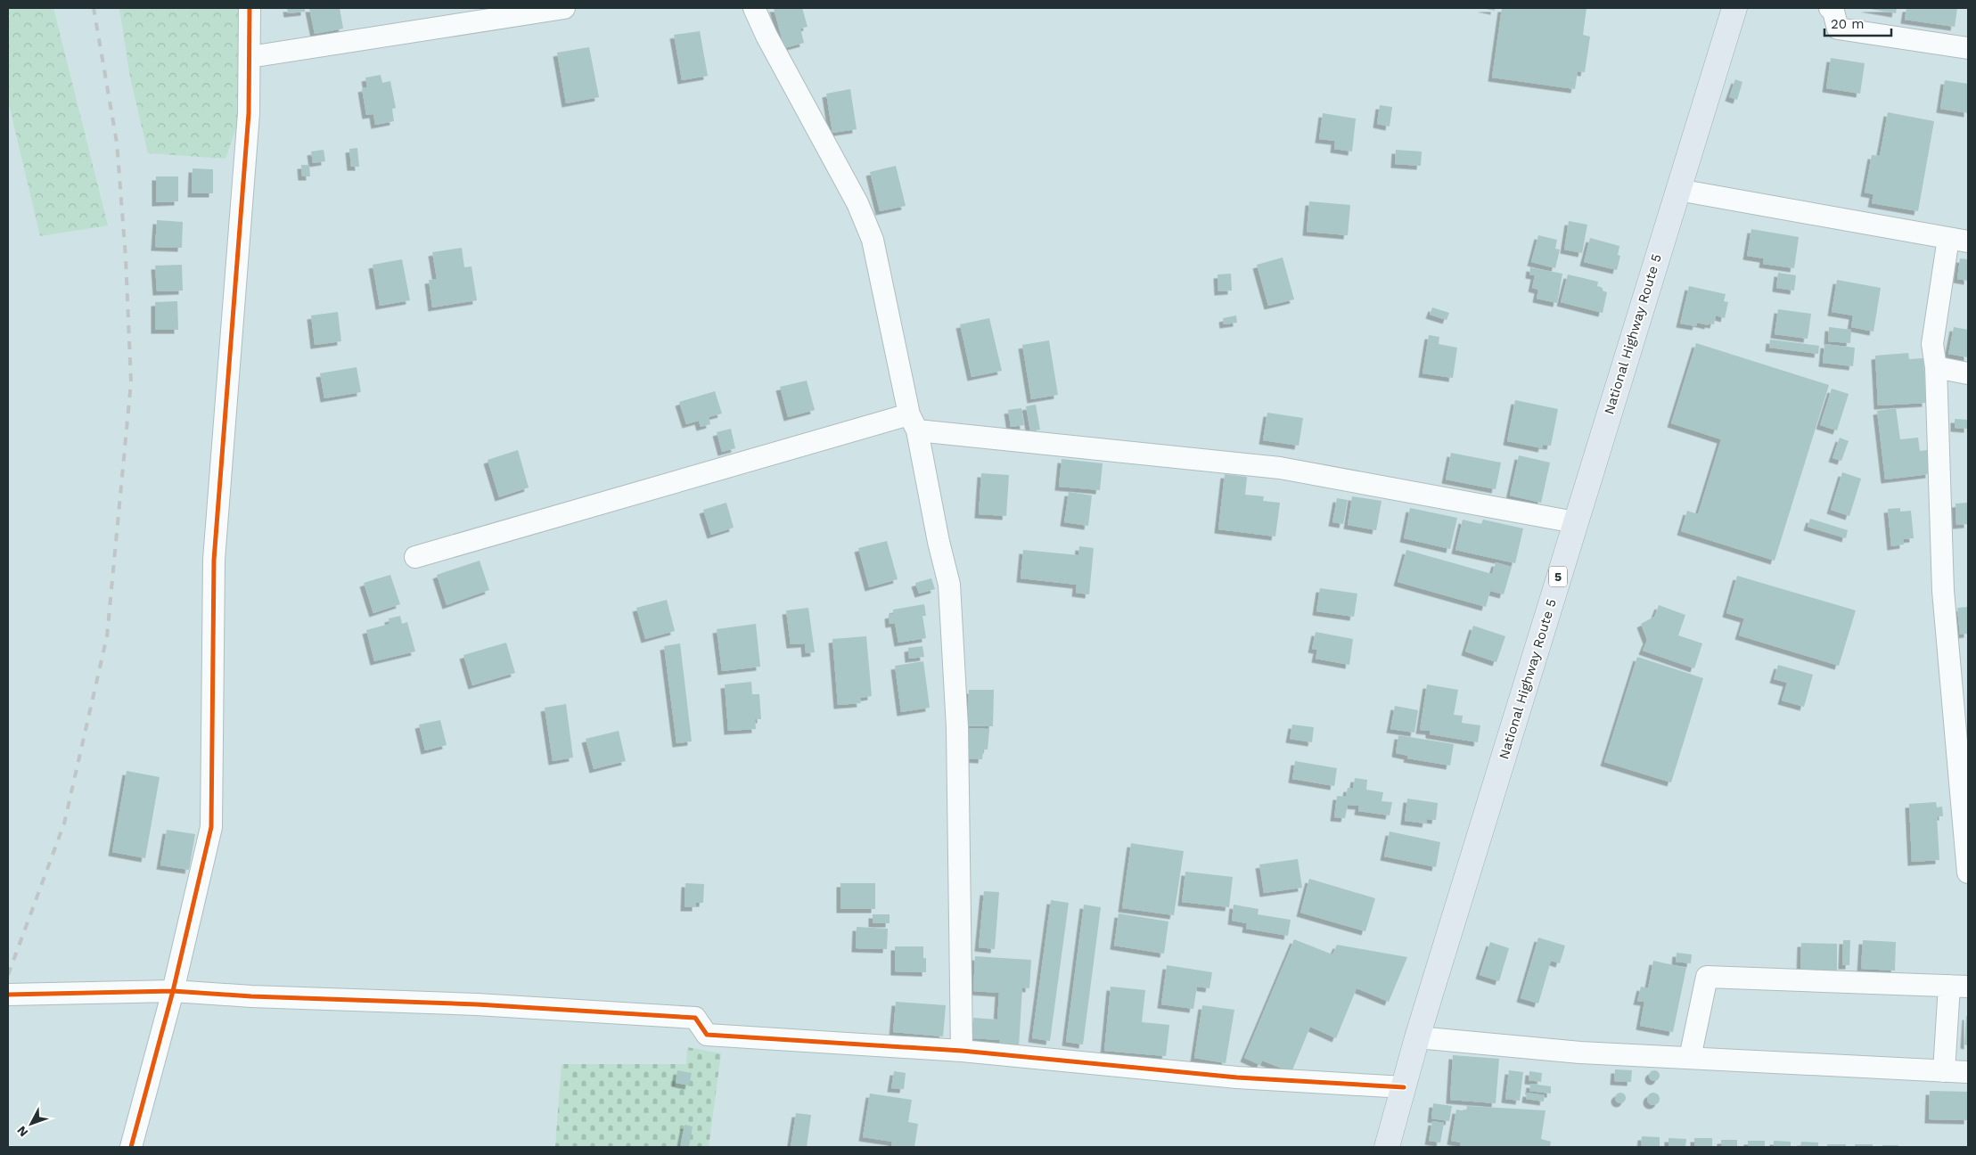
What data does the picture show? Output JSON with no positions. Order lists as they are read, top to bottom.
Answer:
{
  "streets": {
    "highway": ["National Highway Route 5", "5"]
  },
  "scale_bar": "20 m",
  "north": "bottom left"
}
